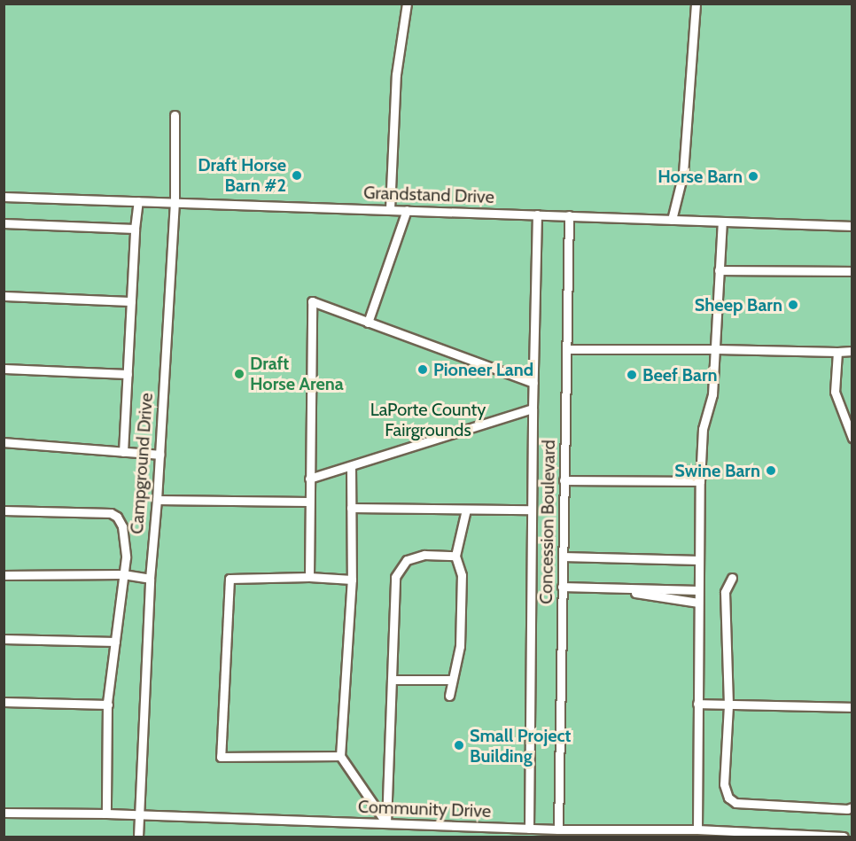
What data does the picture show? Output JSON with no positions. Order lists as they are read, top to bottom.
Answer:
{
  "streets": {
    "lane": [
      "Grandstand Drive",
      "Campground Drive",
      "Concession Boulevard",
      "Community Drive"
    ]
  },
  "crossings": [
    ["Grandstand Drive", "Campground Drive"],
    ["Grandstand Drive", "Concession Boulevard"],
    ["Campground Drive", "Community Drive"],
    ["Concession Boulevard", "Community Drive"]
  ],
  "parks": ["LaPorte County Fairgrounds"],
  "places": [
    "Draft Horse Barn #2",
    "Horse Barn",
    "Sheep Barn",
    "Pioneer Land",
    "Draft Horse Arena",
    "Beef Barn",
    "Swine Barn",
    "Small Project Building"
  ]
}
